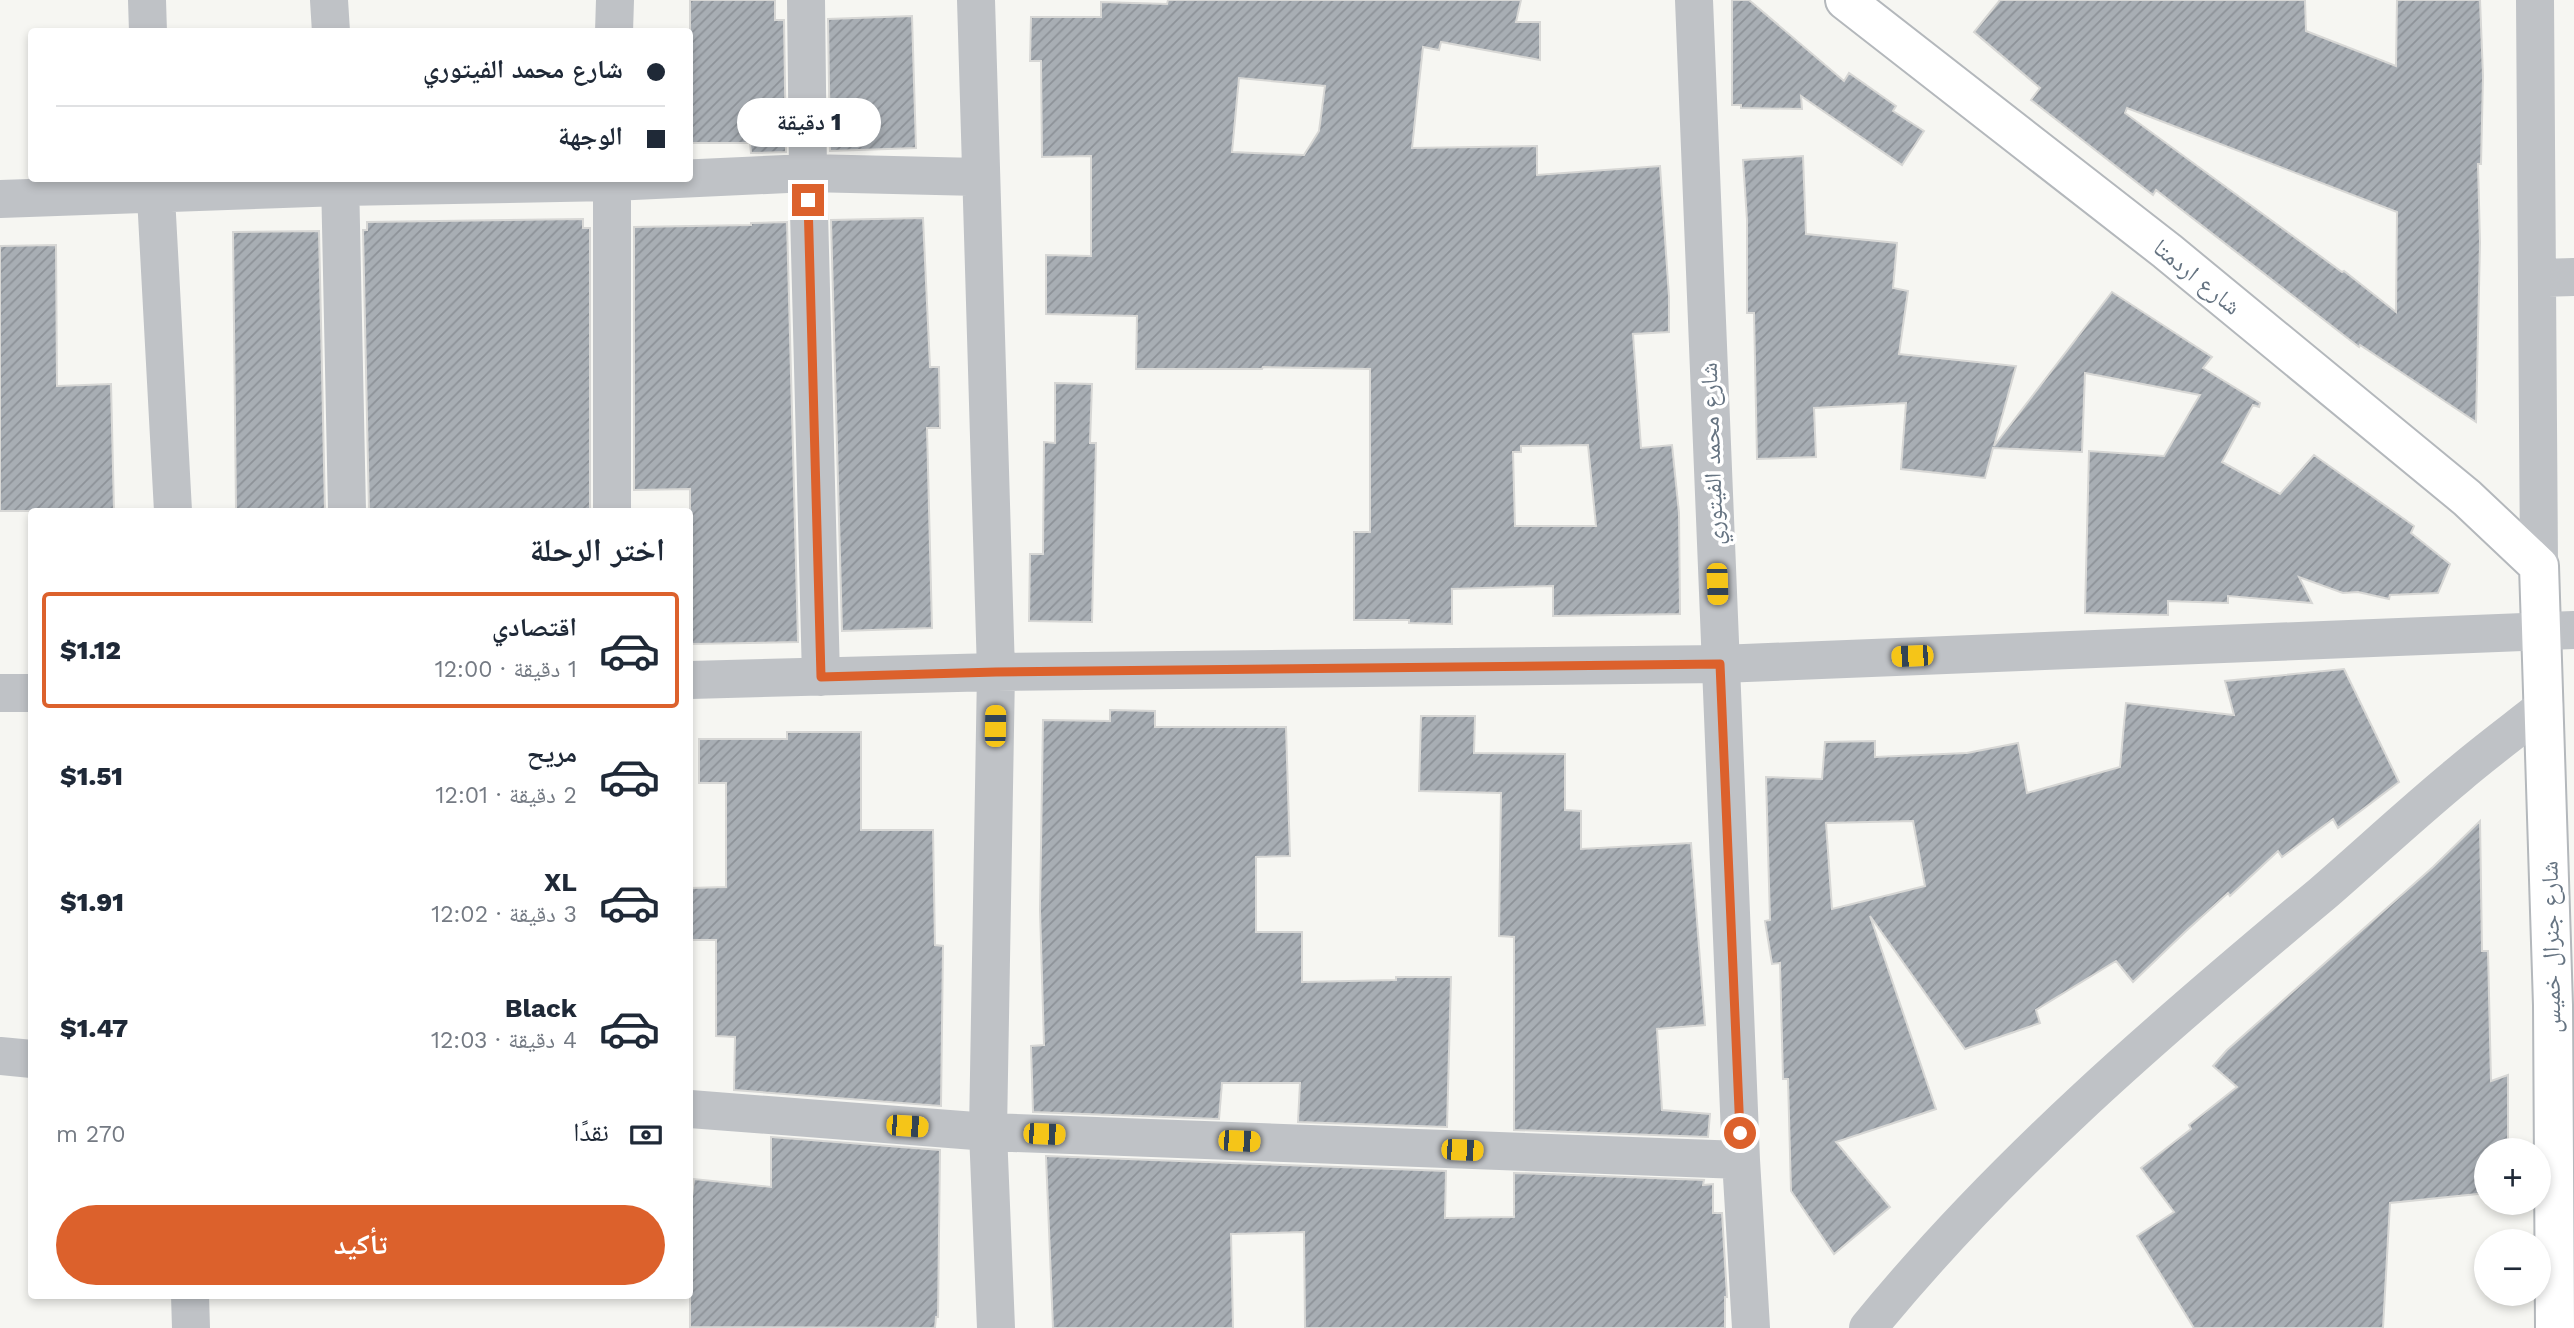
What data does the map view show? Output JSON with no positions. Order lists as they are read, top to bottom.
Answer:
{
  "streets": {
    "main road": ["شارع اردمتا", "شارع جنرال خميس"],
    "street": ["شارع محمد الفيتوري"]
  },
  "crossings": [
    ["شارع اردمتا", "شارع جنرال خميس"]
  ],
  "page": {
    "banner": ["شارع محمد الفيتوري", "الوجهة"],
    "bubble": "1 دقيقة",
    "heading": "اختر الرحلة",
    "list": [
      {
        "name": "اقتصادي",
        "note": "1 دقيقة · 12:00",
        "value": "$1.12"
      },
      {
        "name": "مريح",
        "note": "2 دقيقة · 12:01",
        "value": "$1.51"
      },
      {
        "name": "XL",
        "note": "3 دقيقة · 12:02",
        "value": "$1.91"
      },
      {
        "name": "Black",
        "note": "4 دقيقة · 12:03",
        "value": "$1.47"
      }
    ],
    "pay": ["نقدًا", "270 m"],
    "map_buttons": ["+", "−"],
    "buttons": "تأكيد"
  }
}
